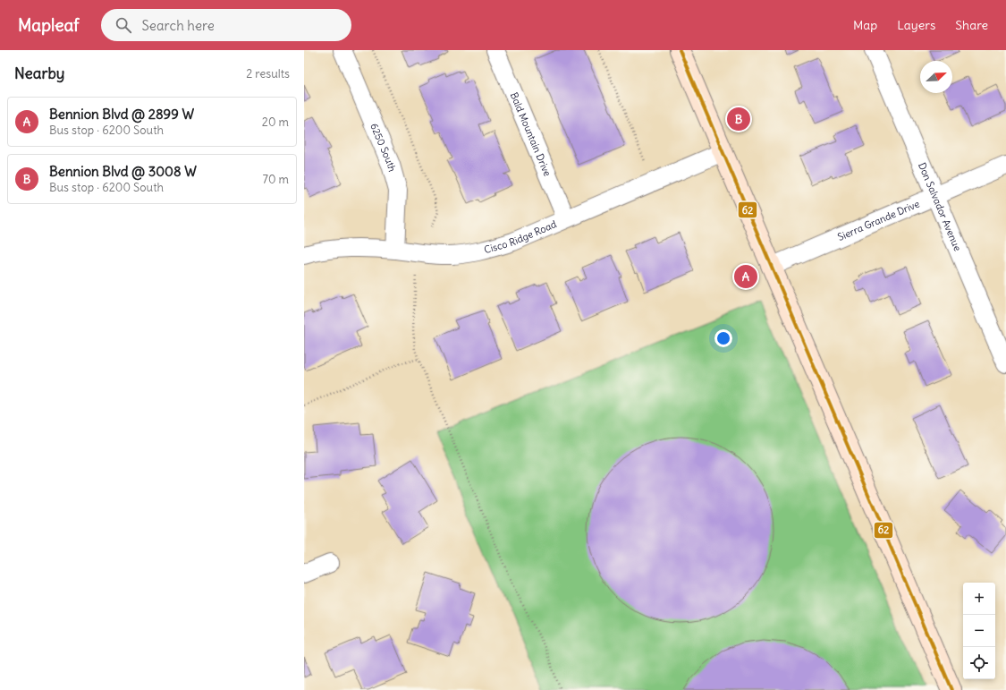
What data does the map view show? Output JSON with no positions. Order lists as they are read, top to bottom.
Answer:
{
  "streets": {
    "street": [
      "Bald Mountain Drive",
      "6250 South",
      "Don Salvador Avenue",
      "Sierra Grande Drive",
      "Cisco Ridge Road"
    ]
  },
  "crossings": [
    ["Bald Mountain Drive", "Cisco Ridge Road"],
    ["6250 South", "Cisco Ridge Road"],
    ["Don Salvador Avenue", "Sierra Grande Drive"]
  ],
  "lines": ["transit line 62"],
  "north": "top right",
  "page": {
    "header": "Mapleaf",
    "search": "Search here",
    "nav": ["Map", "Layers", "Share"],
    "heading": ["Nearby", "2 results"],
    "list": [
      {
        "mark": "A",
        "name": "Bennion Blvd @ 2899 W",
        "note": "Bus stop · 6200 South",
        "value": "20 m"
      },
      {
        "mark": "B",
        "name": "Bennion Blvd @ 3008 W",
        "note": "Bus stop · 6200 South",
        "value": "70 m"
      }
    ],
    "pins": ["B", "A"],
    "map_buttons": ["+", "−"]
  }
}
